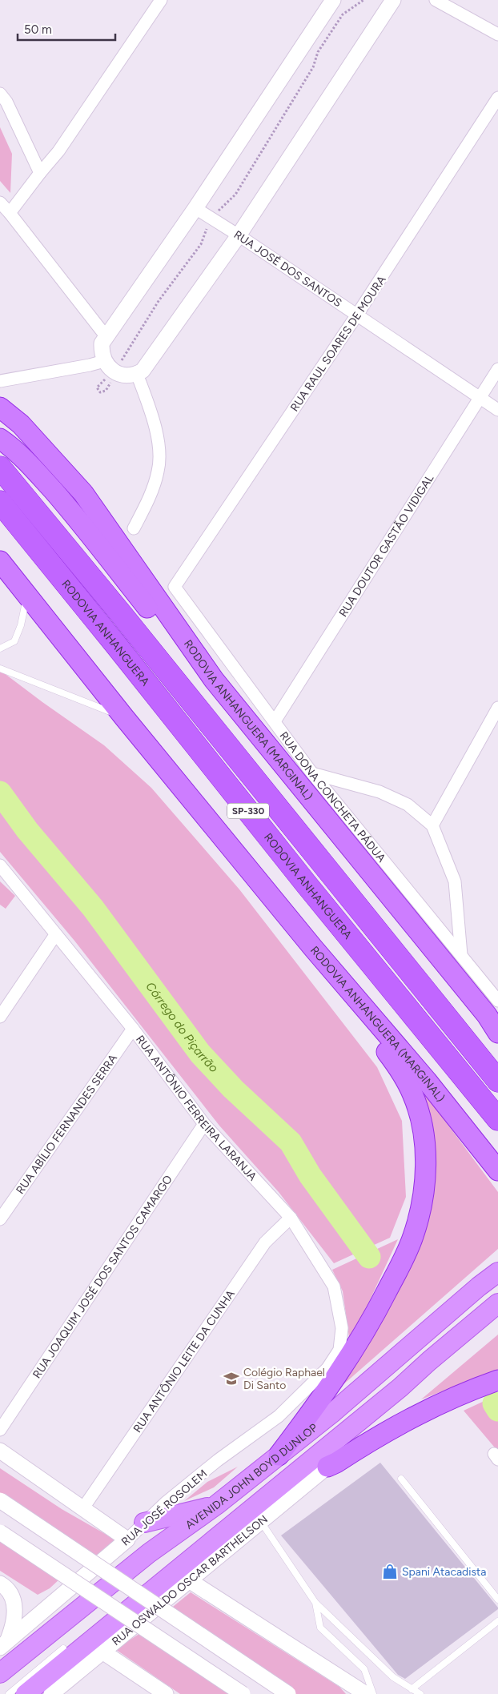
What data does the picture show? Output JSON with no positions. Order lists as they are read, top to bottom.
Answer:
{
  "streets": {
    "highway": ["RODOVIA ANHANGUERA", "RODOVIA ANHANGUERA (MARGINAL)", "SP-330"],
    "main road": ["AVENIDA JOHN BOYD DUNLOP"],
    "street": [
      "RUA JOSÉ DOS SANTOS",
      "RUA RAUL SOARES DE MOURA",
      "RUA DOUTOR GASTÃO VIDIGAL",
      "RUA DONA CONCHETA PÁDUA",
      "RUA ANTÔNIO FERREIRA LARANJA",
      "RUA ABÍLIO FERNANDES SERRA",
      "RUA JOAQUIM JOSÉ DOS SANTOS CAMARGO",
      "RUA ANTÔNIO LEITE DA CUNHA",
      "RUA JOSÉ ROSOLEM",
      "RUA OSWALDO OSCAR BARTHELSON"
    ]
  },
  "crossings": [
    ["RUA JOSÉ DOS SANTOS", "RUA RAUL SOARES DE MOURA"],
    ["RUA JOSÉ DOS SANTOS", "RUA DOUTOR GASTÃO VIDIGAL"],
    ["RUA RAUL SOARES DE MOURA", "RUA DONA CONCHETA PÁDUA"],
    ["RUA DOUTOR GASTÃO VIDIGAL", "RUA DONA CONCHETA PÁDUA"],
    ["RODOVIA ANHANGUERA (MARGINAL)", "RUA DONA CONCHETA PÁDUA"],
    ["RUA ANTÔNIO FERREIRA LARANJA", "RUA ABÍLIO FERNANDES SERRA"],
    ["RUA ANTÔNIO FERREIRA LARANJA", "RUA JOAQUIM JOSÉ DOS SANTOS CAMARGO"],
    ["RUA ANTÔNIO FERREIRA LARANJA", "RUA ANTÔNIO LEITE DA CUNHA"],
    ["RUA ANTÔNIO FERREIRA LARANJA", "RUA JOSÉ ROSOLEM"]
  ],
  "water": ["Córrego do Piçarrão"],
  "places": {
    "school or university": ["Colégio Raphael Di Santo"],
    "shop": ["Spani Atacadista"]
  },
  "scale_bar": "50 m"
}
